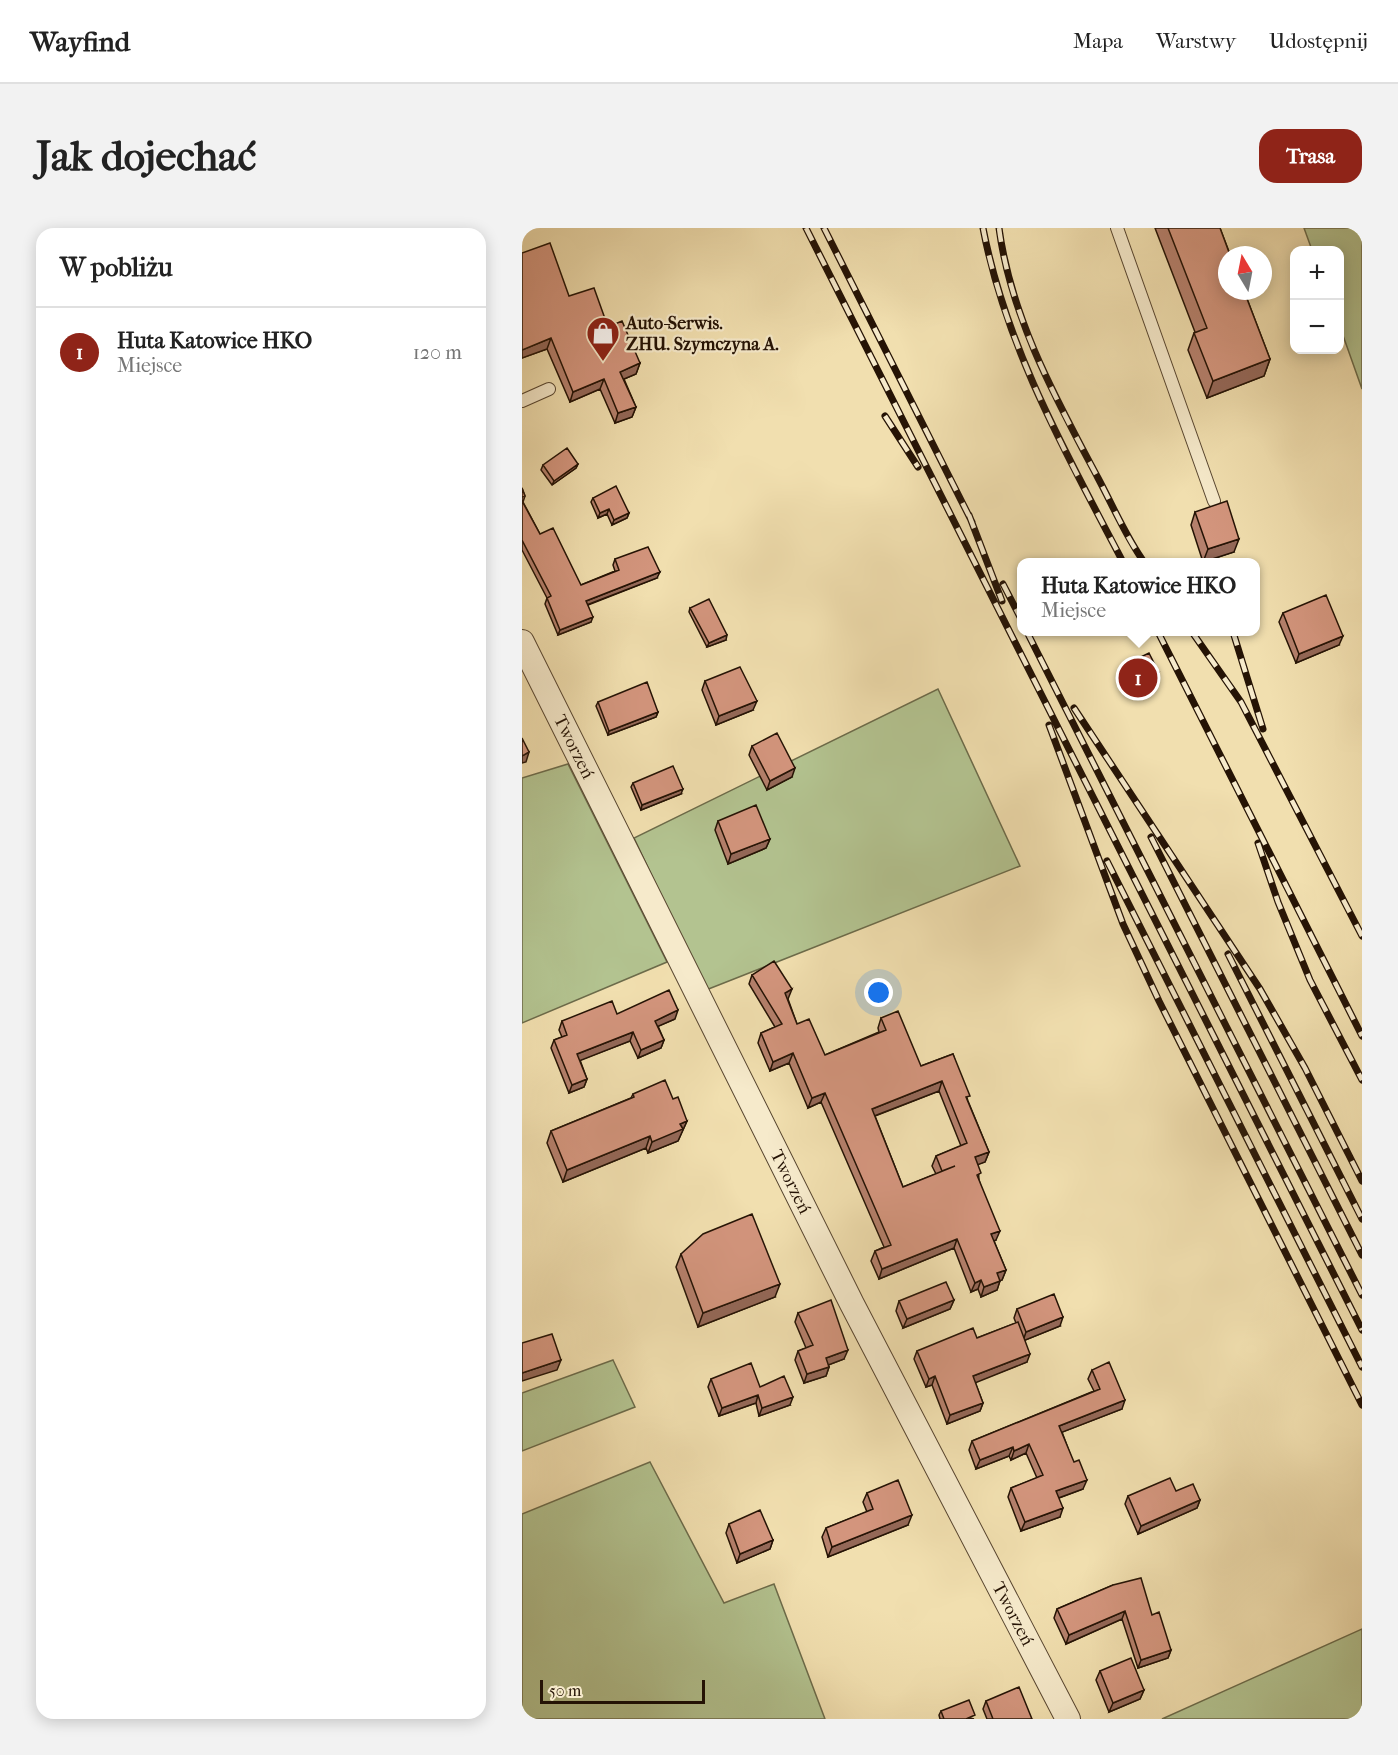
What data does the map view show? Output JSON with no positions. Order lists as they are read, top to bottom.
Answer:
{
  "streets": {
    "street": ["Tworzeń"]
  },
  "places": {
    "shop": ["Auto-Serwis. ZHU. Szymczyna A."]
  },
  "scale_bar": "50 m",
  "north": "top",
  "page": {
    "header": "Wayfind",
    "nav": ["Mapa", "Warstwy", "Udostępnij"],
    "buttons": "Trasa",
    "title": "Jak dojechać",
    "heading": "W pobliżu",
    "map_buttons": ["+", "−"],
    "list": [
      {
        "mark": "1",
        "name": "Huta Katowice HKO",
        "note": "Miejsce",
        "value": "120 m"
      }
    ],
    "popup": ["Huta Katowice HKO", "Miejsce"],
    "pins": "1",
    "scale": "50 m"
  }
}
